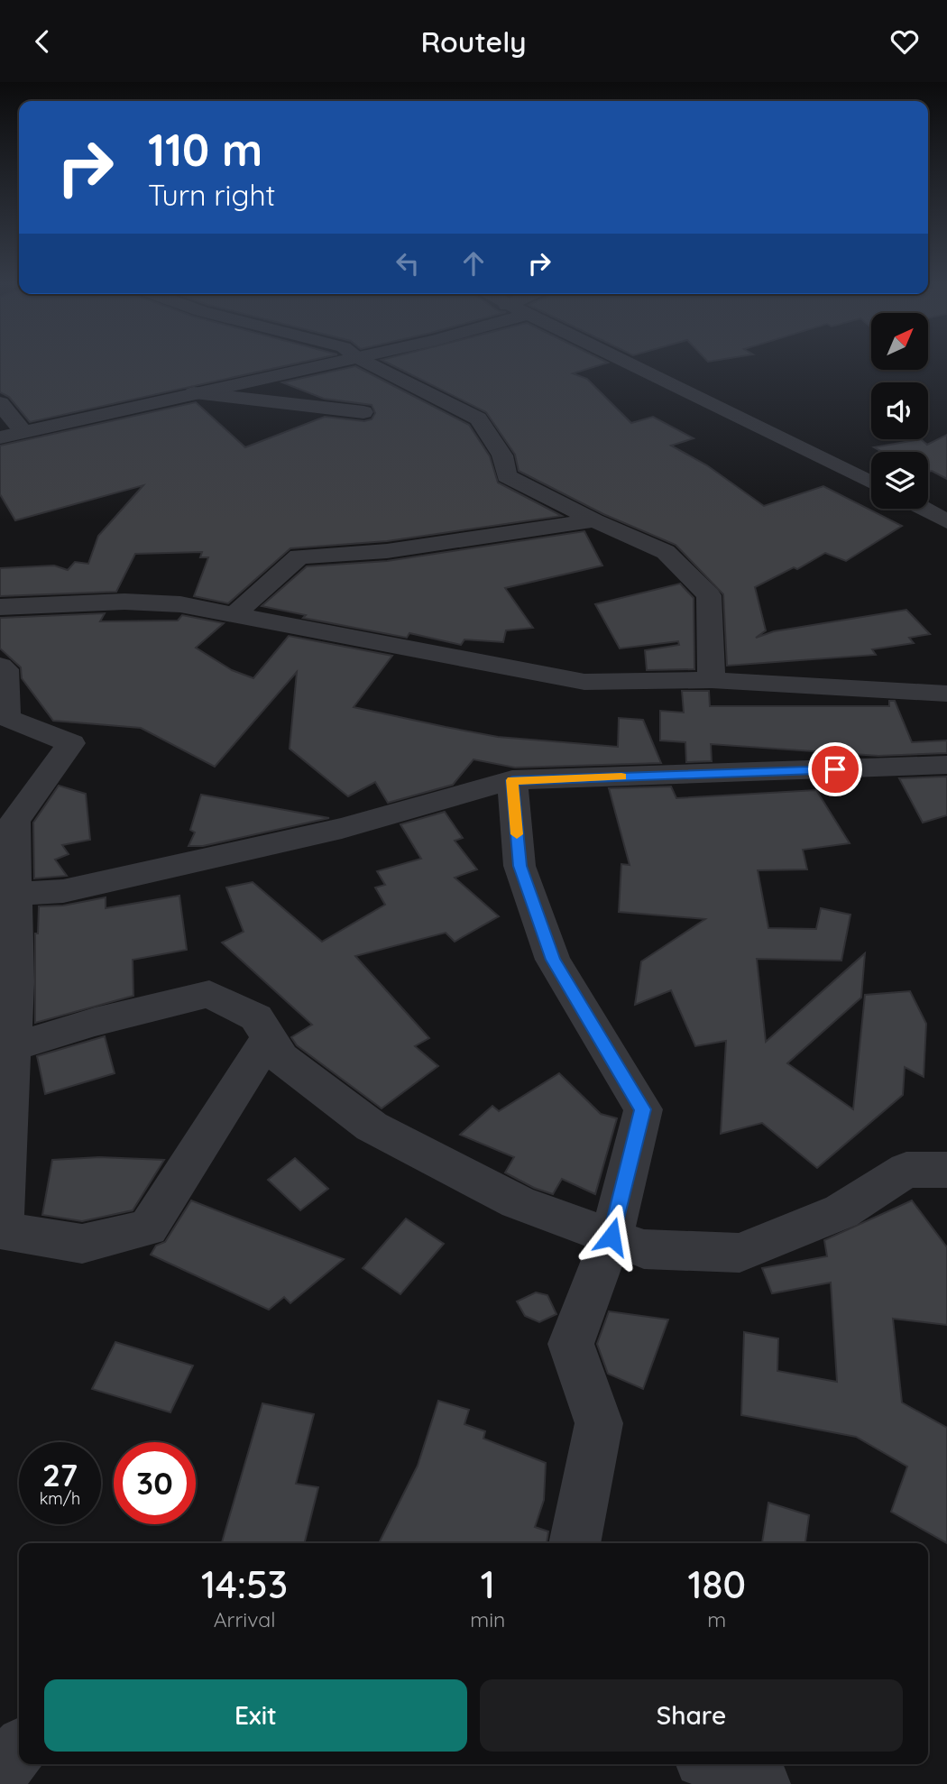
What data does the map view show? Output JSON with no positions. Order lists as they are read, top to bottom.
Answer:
{
  "north": "top right",
  "page": {
    "header": "Routely",
    "turn": ["110 m", "Turn right"],
    "speed": "27 km/h",
    "limit": "30",
    "eta": [
      "14:53",
      "Arrival",
      "1",
      "min",
      "180",
      "m"
    ],
    "buttons": ["Exit", "Share"]
  }
}
